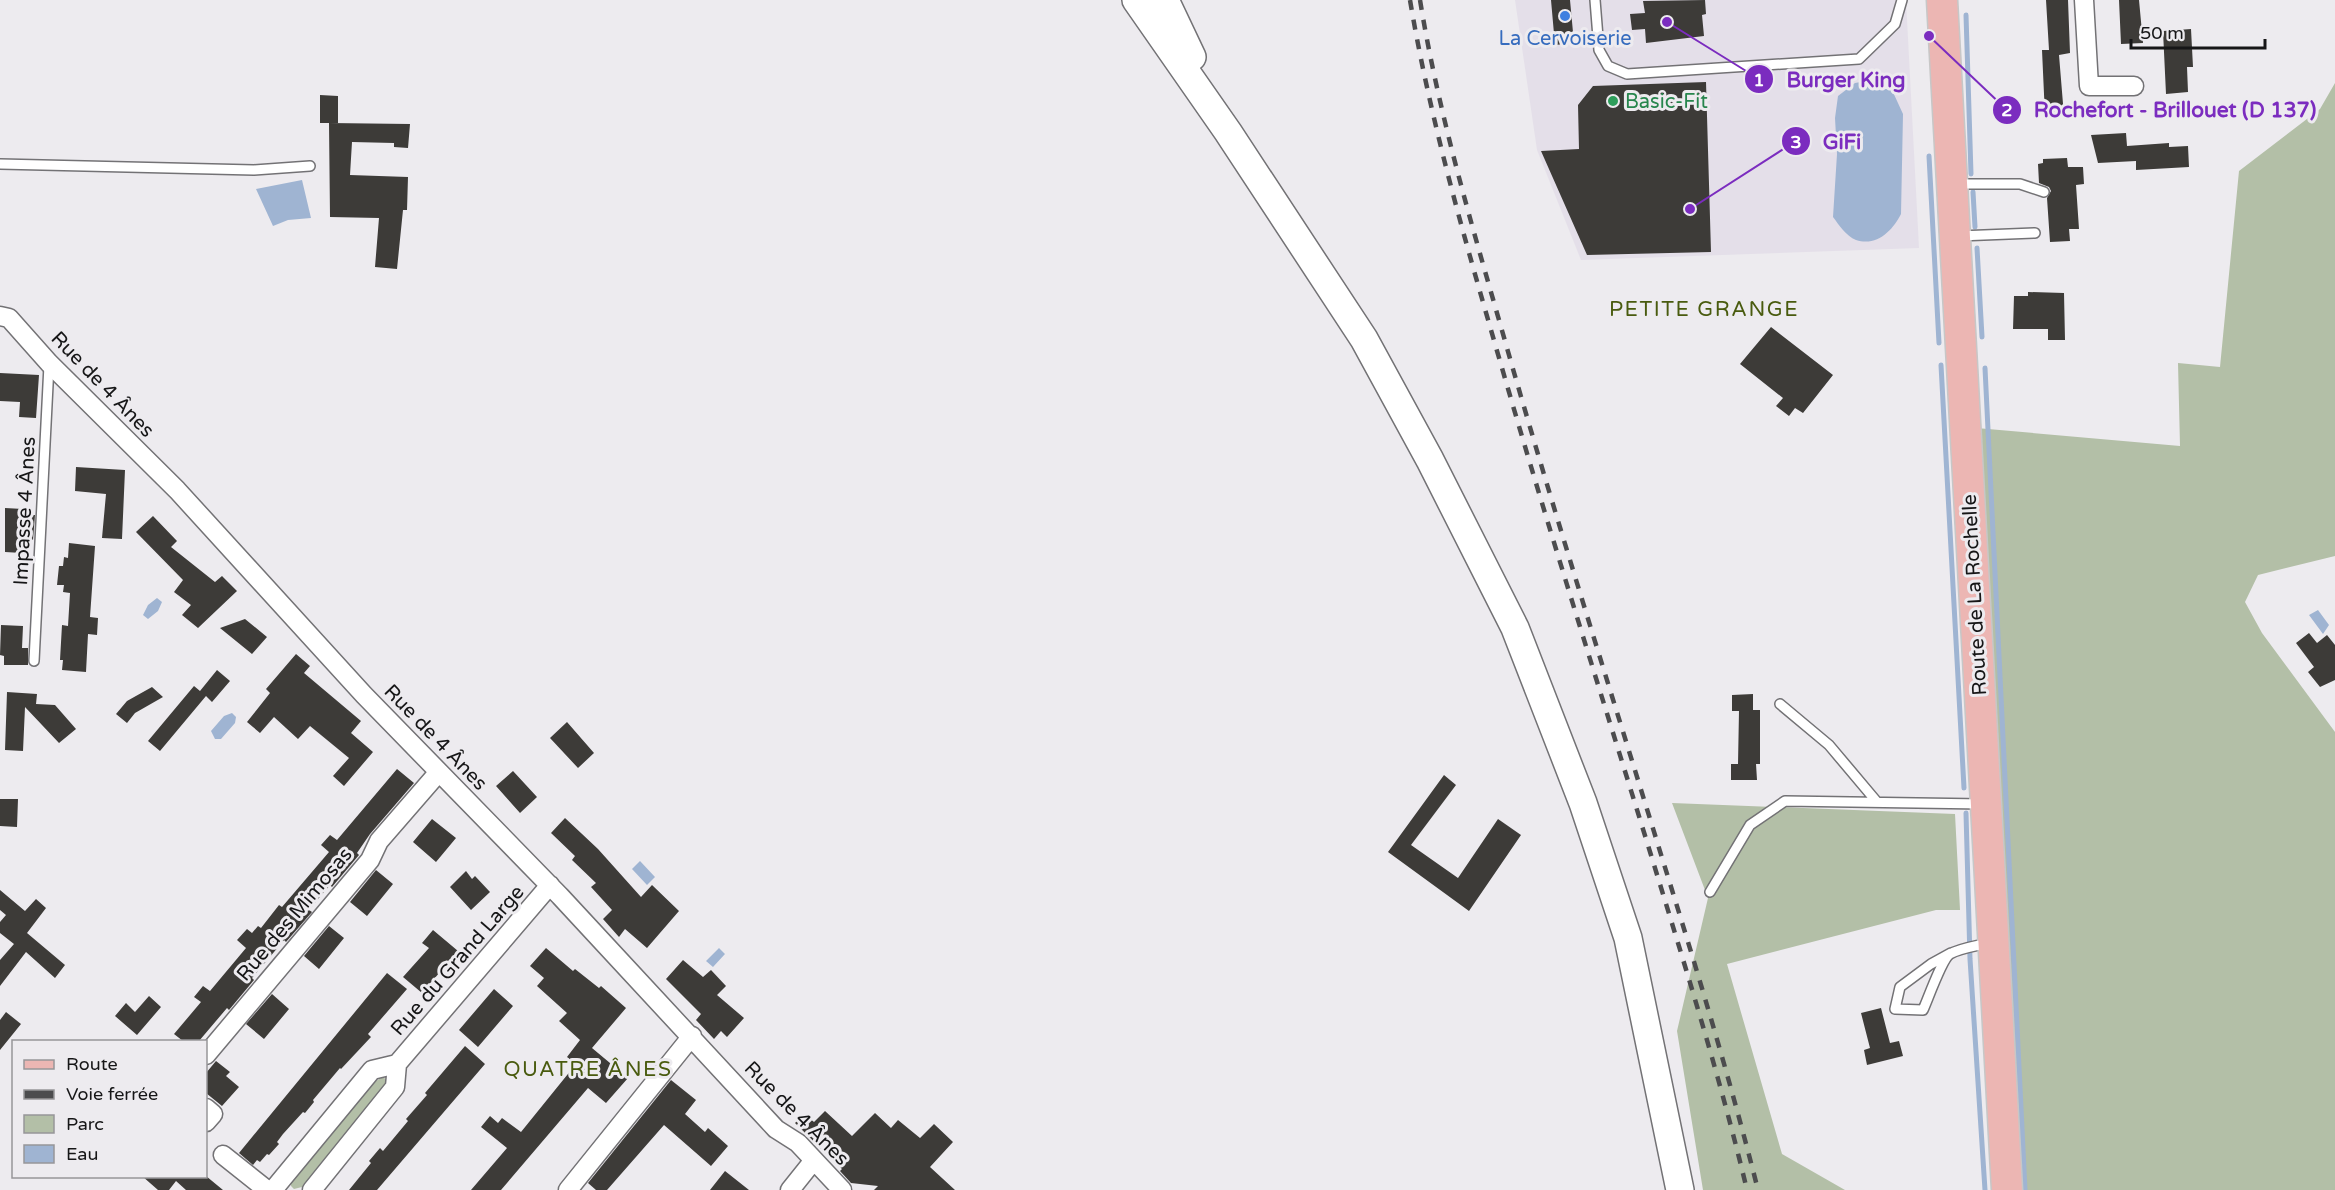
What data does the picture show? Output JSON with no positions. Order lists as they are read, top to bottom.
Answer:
{
  "streets": {
    "main road": ["Route de La Rochelle"],
    "street": ["Rue de 4 Ânes", "Rue des Mimosas", "Rue du Grand Large"],
    "lane": ["Impasse 4 Ânes"]
  },
  "crossings": [
    ["Rue de 4 Ânes", "Impasse 4 Ânes"],
    ["Rue de 4 Ânes", "Rue des Mimosas"],
    ["Rue de 4 Ânes", "Rue du Grand Large"]
  ],
  "districts": ["PETITE GRANGE", "QUATRE ÂNES"],
  "places": [
    "La Cervoiserie",
    "Burger King",
    "Rochefort - Brillouet (D 137)",
    "Basic-Fit",
    "GiFi"
  ],
  "legend": [
    "Route",
    "Voie ferrée",
    "Parc",
    "Eau"
  ],
  "scale_bar": "50 m"
}
